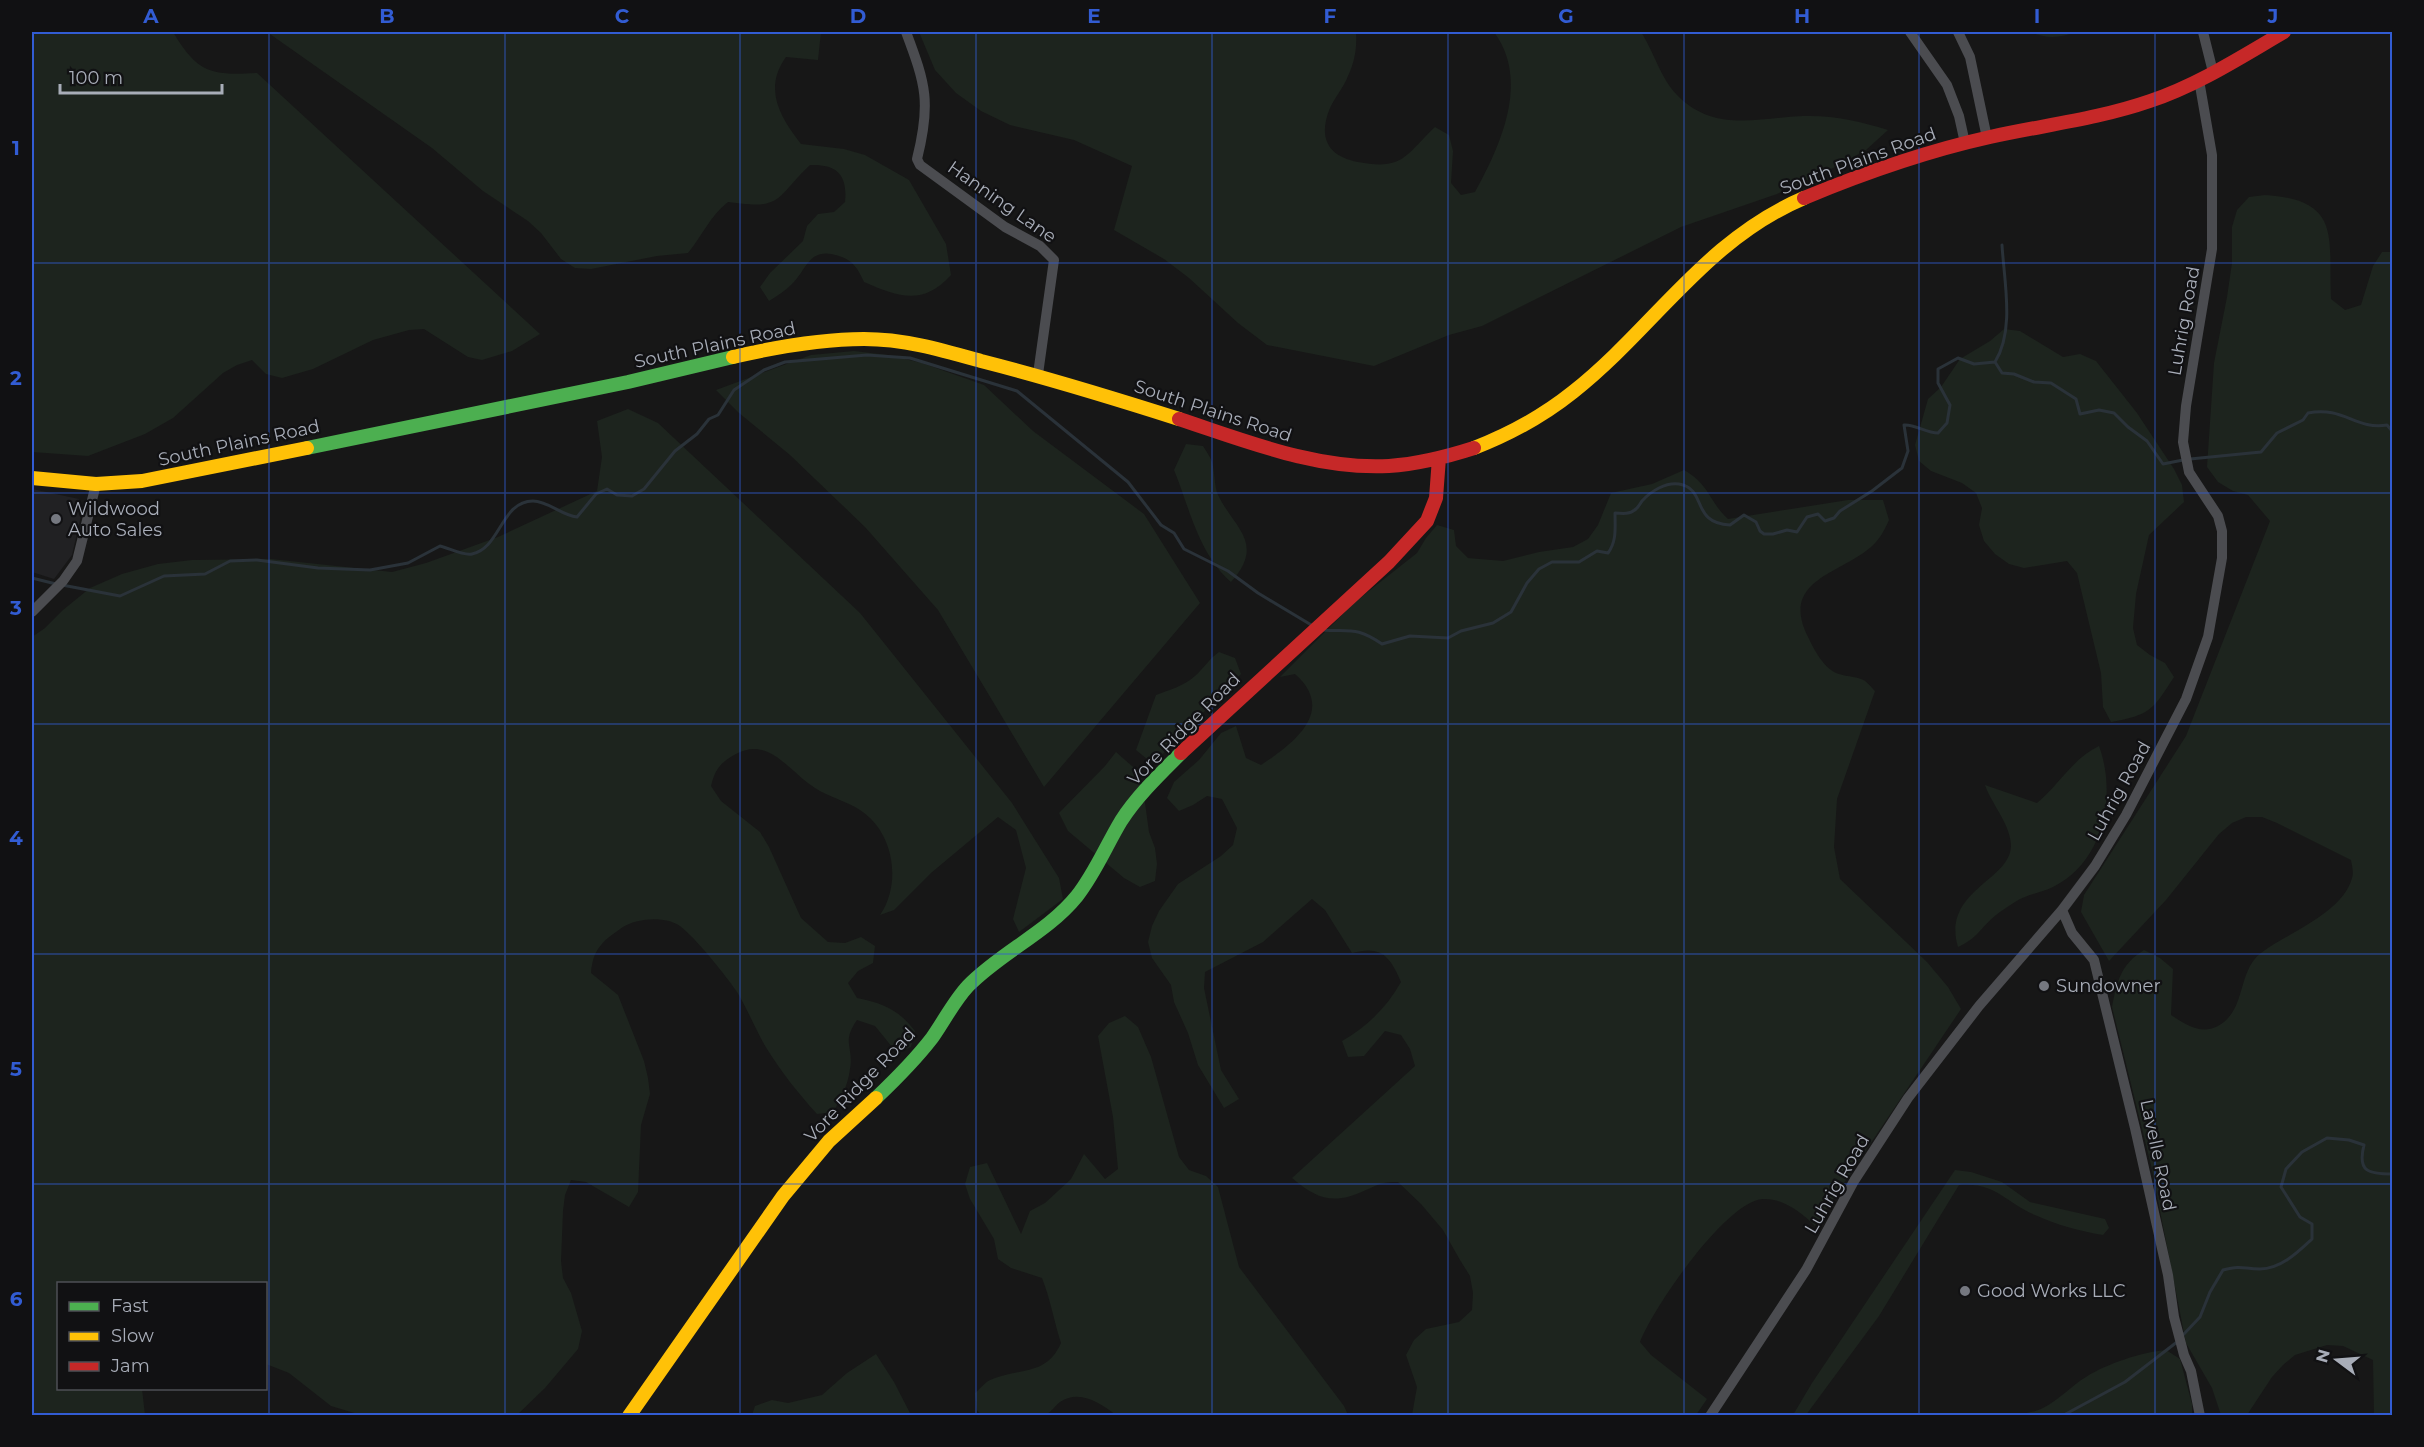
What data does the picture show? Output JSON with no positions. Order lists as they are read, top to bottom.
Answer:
{
  "streets": {
    "main road": ["South Plains Road", "Vore Ridge Road"],
    "street": ["Hanning Lane", "Luhrig Road", "Lavelle Road"]
  },
  "crossings": [
    ["South Plains Road", "Hanning Lane"],
    ["South Plains Road", "Luhrig Road"],
    ["South Plains Road", "Vore Ridge Road"],
    ["Luhrig Road", "Lavelle Road"]
  ],
  "places": ["Wildwood Auto Sales", "Sundowner", "Good Works LLC"],
  "legend": ["Fast", "Slow", "Jam"],
  "scale_bar": "100 m",
  "north": "left",
  "grid": {
    "columns": [
      "A",
      "B",
      "C",
      "D",
      "E",
      "F",
      "G",
      "H",
      "I",
      "J"
    ],
    "rows": [
      "1",
      "2",
      "3",
      "4",
      "5",
      "6"
    ]
  }
}
